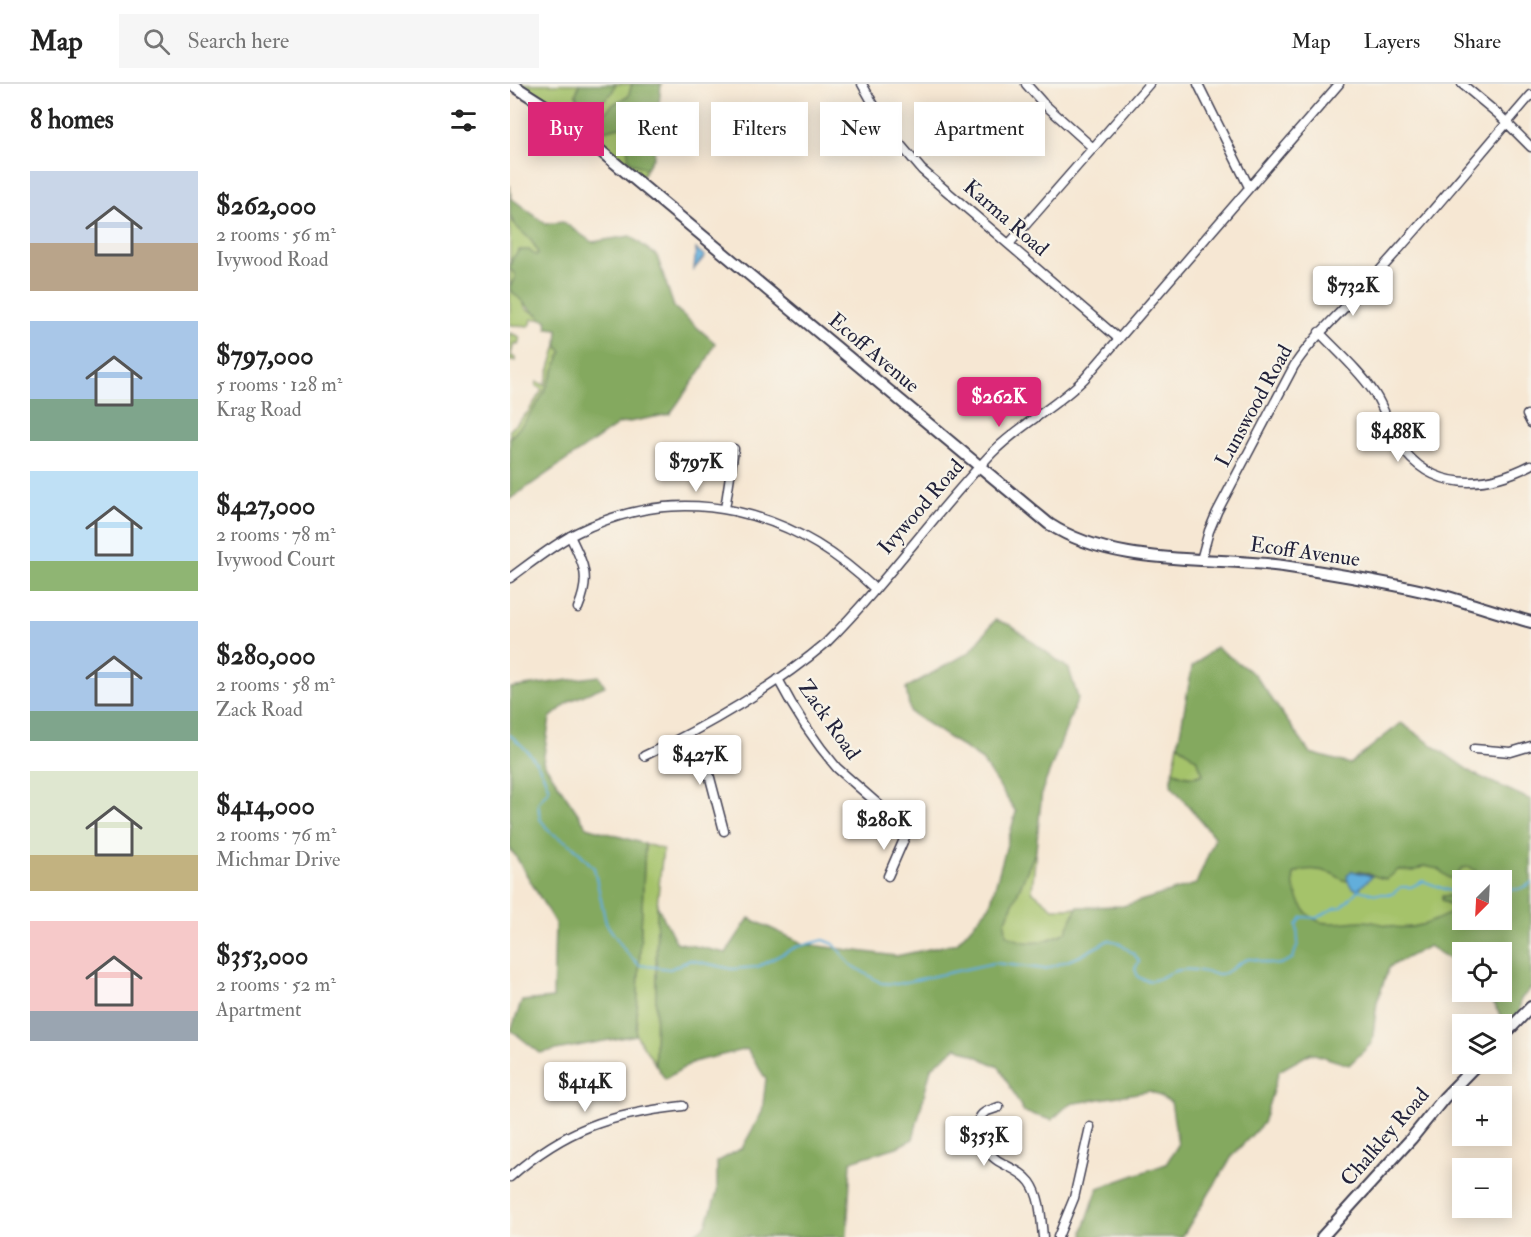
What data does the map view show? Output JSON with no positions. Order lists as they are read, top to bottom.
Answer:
{
  "streets": {
    "street": [
      "Karma Road",
      "Ecoff Avenue",
      "Lunswood Road",
      "Ivywood Road",
      "Zack Road",
      "Chalkley Road"
    ]
  },
  "crossings": [
    ["Karma Road", "Ivywood Road"],
    ["Ecoff Avenue", "Lunswood Road"],
    ["Ecoff Avenue", "Ivywood Road"],
    ["Ivywood Road", "Zack Road"]
  ],
  "north": "bottom left",
  "page": {
    "header": "Map",
    "search": "Search here",
    "nav": ["Map", "Layers", "Share"],
    "heading": "8 homes",
    "chip": [
      "Buy",
      "Rent",
      "Filters",
      "New",
      "Apartment"
    ],
    "list": [
      {
        "name": "$262,000",
        "note": "2 rooms · 56 m² · Ivywood Road"
      },
      {
        "name": "$797,000",
        "note": "5 rooms · 128 m² · Krag Road"
      },
      {
        "name": "$427,000",
        "note": "2 rooms · 78 m² · Ivywood Court"
      },
      {
        "name": "$280,000",
        "note": "2 rooms · 58 m² · Zack Road"
      },
      {
        "name": "$414,000",
        "note": "2 rooms · 76 m² · Michmar Drive"
      },
      {
        "name": "$353,000",
        "note": "2 rooms · 52 m² · Apartment"
      }
    ],
    "price": [
      "$732K",
      "$262K",
      "$488K",
      "$797K",
      "$427K",
      "$280K",
      "$414K",
      "$353K"
    ],
    "map_buttons": ["+", "−"]
  }
}
